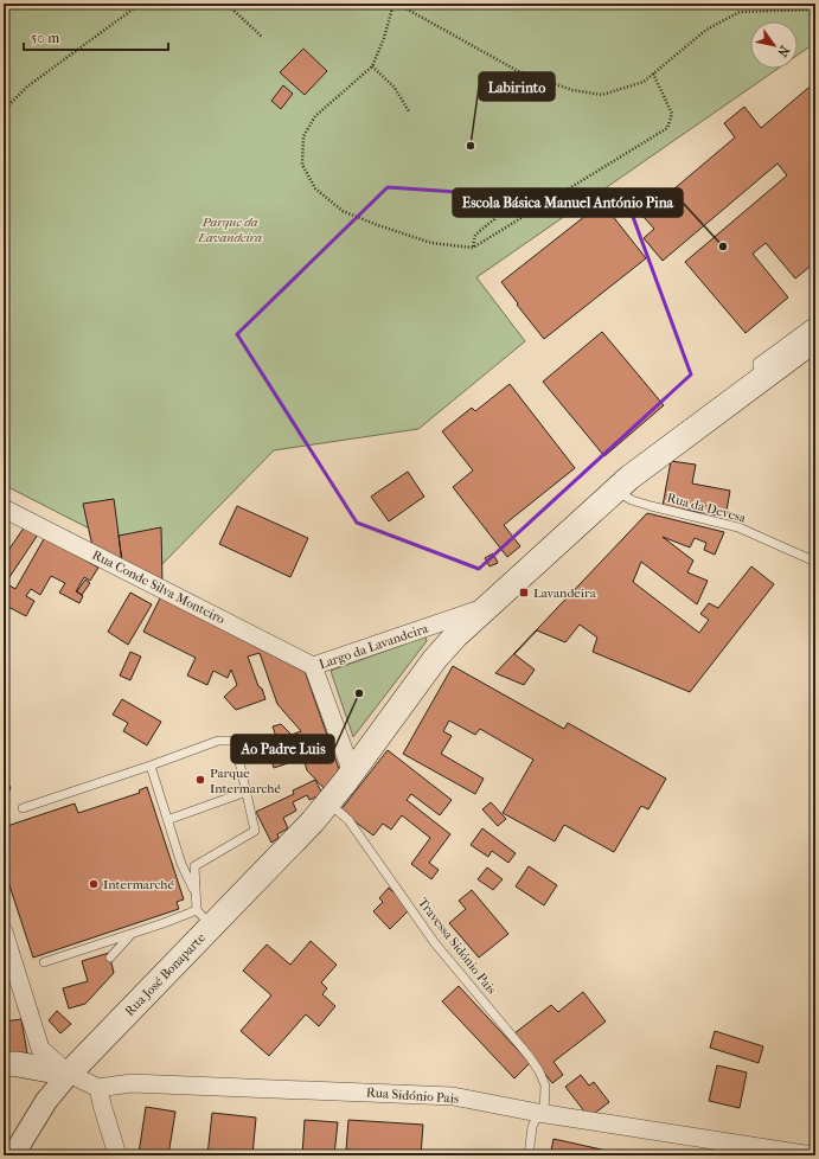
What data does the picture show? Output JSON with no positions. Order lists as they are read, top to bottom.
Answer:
{
  "streets": {
    "main road": ["Largo da Lavandeira", "Rua José Bonaparte"],
    "street": ["Rua Conde Silva Monteiro", "Rua Sidónio Pais"],
    "lane": ["Rua da Devesa", "Travessa Sidónio Pais"]
  },
  "crossings": [
    ["Rua da Devesa", "Largo da Lavandeira"],
    ["Rua Conde Silva Monteiro", "Largo da Lavandeira"],
    ["Largo da Lavandeira", "Travessa Sidónio Pais"],
    ["Largo da Lavandeira", "Rua José Bonaparte"],
    ["Travessa Sidónio Pais", "Rua José Bonaparte"],
    ["Travessa Sidónio Pais", "Rua Sidónio Pais"]
  ],
  "parks": ["Parque da Lavandeira"],
  "places": {
    "other": [
      "Labirinto",
      "Escola Básica Manuel António Pina",
      "Ao Padre Luis",
      "Parque Intermarché",
      "Intermarché"
    ],
    "transit": ["Lavandeira"]
  },
  "scale_bar": "50 m",
  "north": "bottom right"
}
